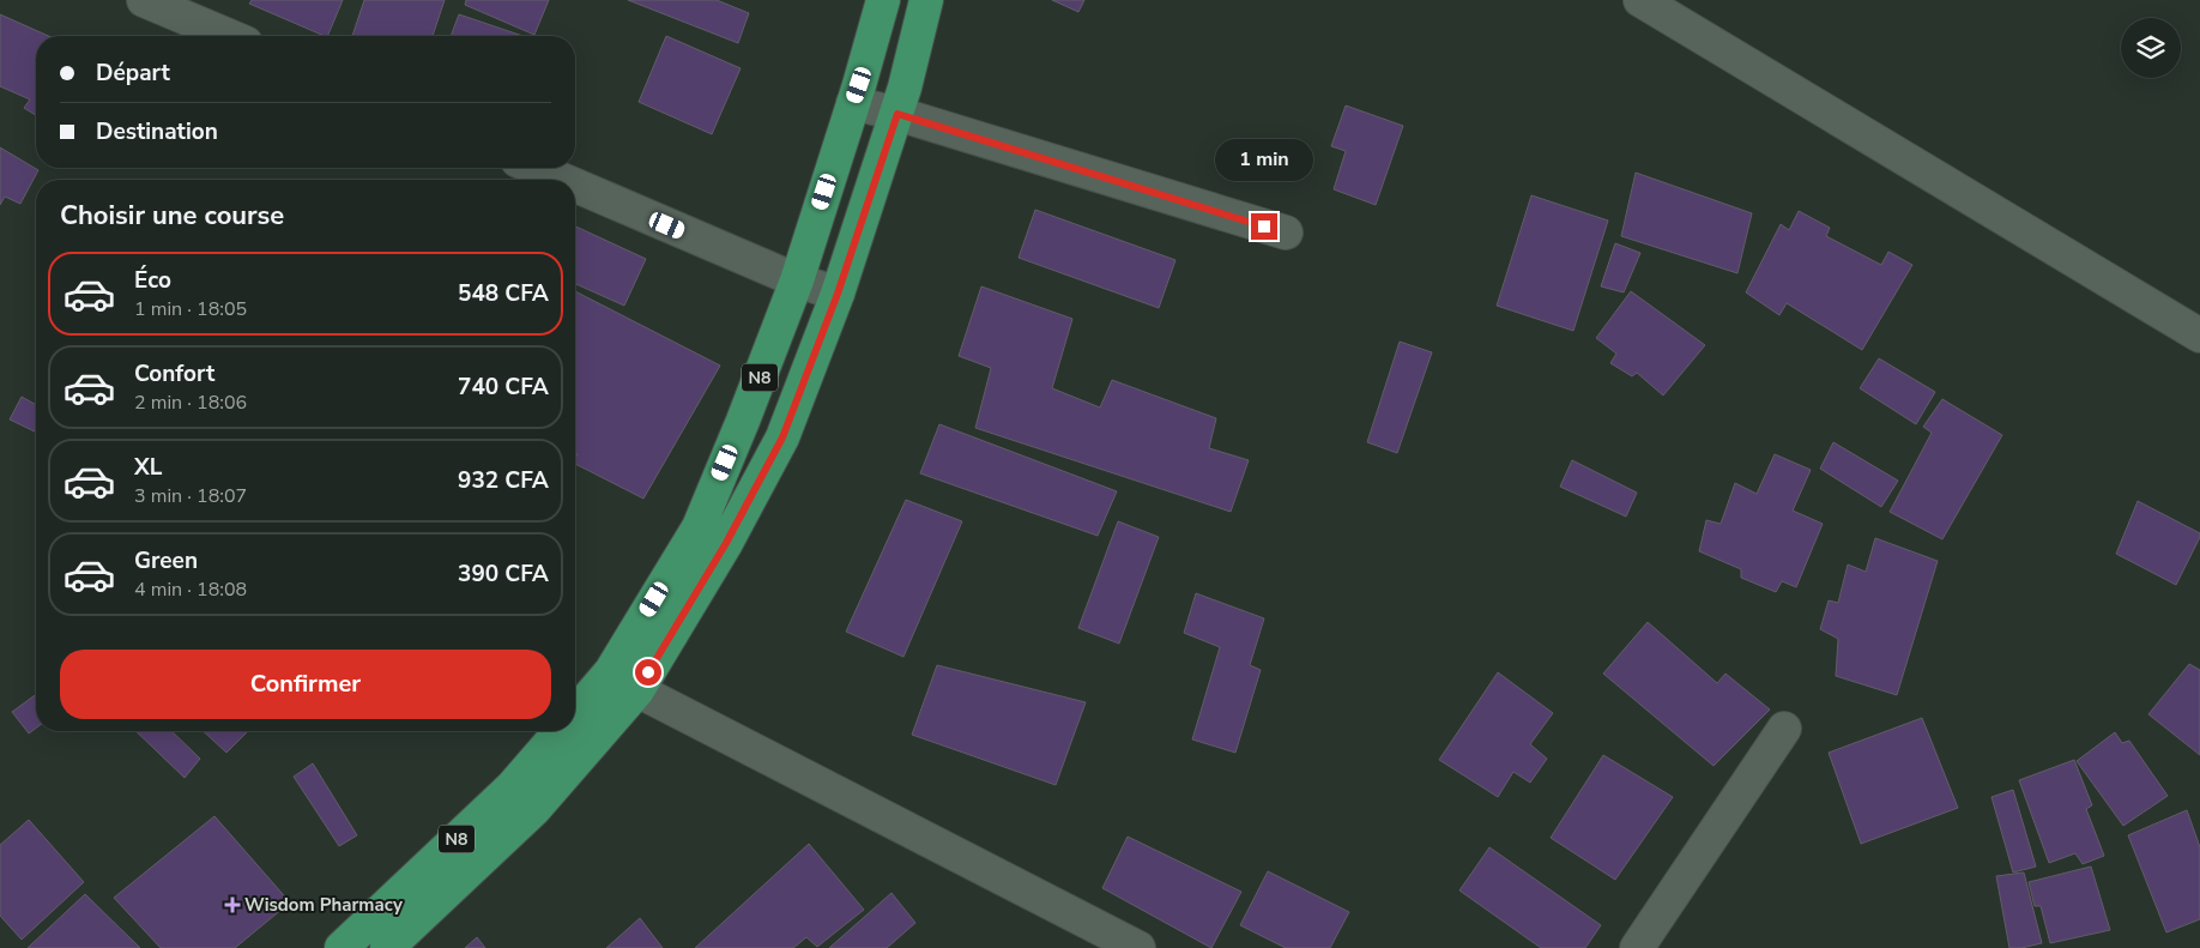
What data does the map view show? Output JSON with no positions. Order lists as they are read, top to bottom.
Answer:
{
  "streets": {
    "highway": ["N8"]
  },
  "places": {
    "health": ["Wisdom Pharmacy"]
  },
  "page": {
    "banner": ["Départ", "Destination"],
    "bubble": "1 min",
    "heading": "Choisir une course",
    "list": [
      {
        "name": "Éco",
        "note": "1 min · 18:05",
        "value": "548 CFA"
      },
      {
        "name": "Confort",
        "note": "2 min · 18:06",
        "value": "740 CFA"
      },
      {
        "name": "XL",
        "note": "3 min · 18:07",
        "value": "932 CFA"
      },
      {
        "name": "Green",
        "note": "4 min · 18:08",
        "value": "390 CFA"
      }
    ],
    "buttons": "Confirmer"
  }
}
